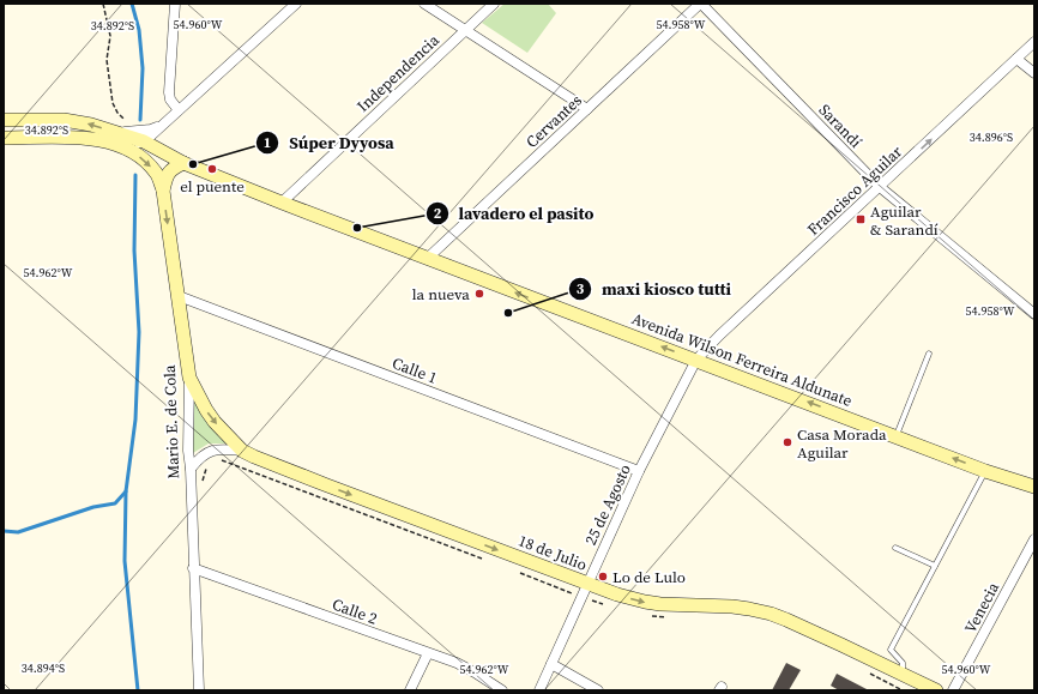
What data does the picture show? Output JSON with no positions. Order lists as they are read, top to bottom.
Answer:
{
  "streets": {
    "street": [
      "Independencia",
      "Cervantes",
      "Sarandí",
      "Francisco Aguilar",
      "Avenida Wilson Ferreira Aldunate",
      "Calle 1",
      "Mario E. de Cola",
      "25 de Agosto",
      "18 de Julio",
      "Venecia",
      "Calle 2"
    ]
  },
  "crossings": [
    ["Independencia", "Avenida Wilson Ferreira Aldunate"],
    ["Cervantes", "Sarandí"],
    ["Cervantes", "Avenida Wilson Ferreira Aldunate"],
    ["Sarandí", "Francisco Aguilar"],
    ["Francisco Aguilar", "Avenida Wilson Ferreira Aldunate"],
    ["Francisco Aguilar", "25 de Agosto"],
    ["Avenida Wilson Ferreira Aldunate", "Mario E. de Cola"],
    ["Avenida Wilson Ferreira Aldunate", "25 de Agosto"],
    ["Calle 1", "Mario E. de Cola"],
    ["Calle 1", "25 de Agosto"],
    ["Mario E. de Cola", "18 de Julio"],
    ["Mario E. de Cola", "Calle 2"],
    ["25 de Agosto", "18 de Julio"]
  ],
  "one_way": ["Francisco Aguilar", "Avenida Wilson Ferreira Aldunate", "18 de Julio"],
  "places": {
    "other": [
      "Súper Dyyosa",
      "el puente",
      "lavadero el pasito",
      "la nueva",
      "maxi kiosco tutti",
      "Casa Morada Aguilar",
      "Lo de Lulo"
    ],
    "transit": ["Aguilar & Sarandí"]
  },
  "coordinates": [
    "54.960°W",
    "54.958°W",
    "34.892°S",
    "34.896°S",
    "54.962°W",
    "34.894°S"
  ]
}
